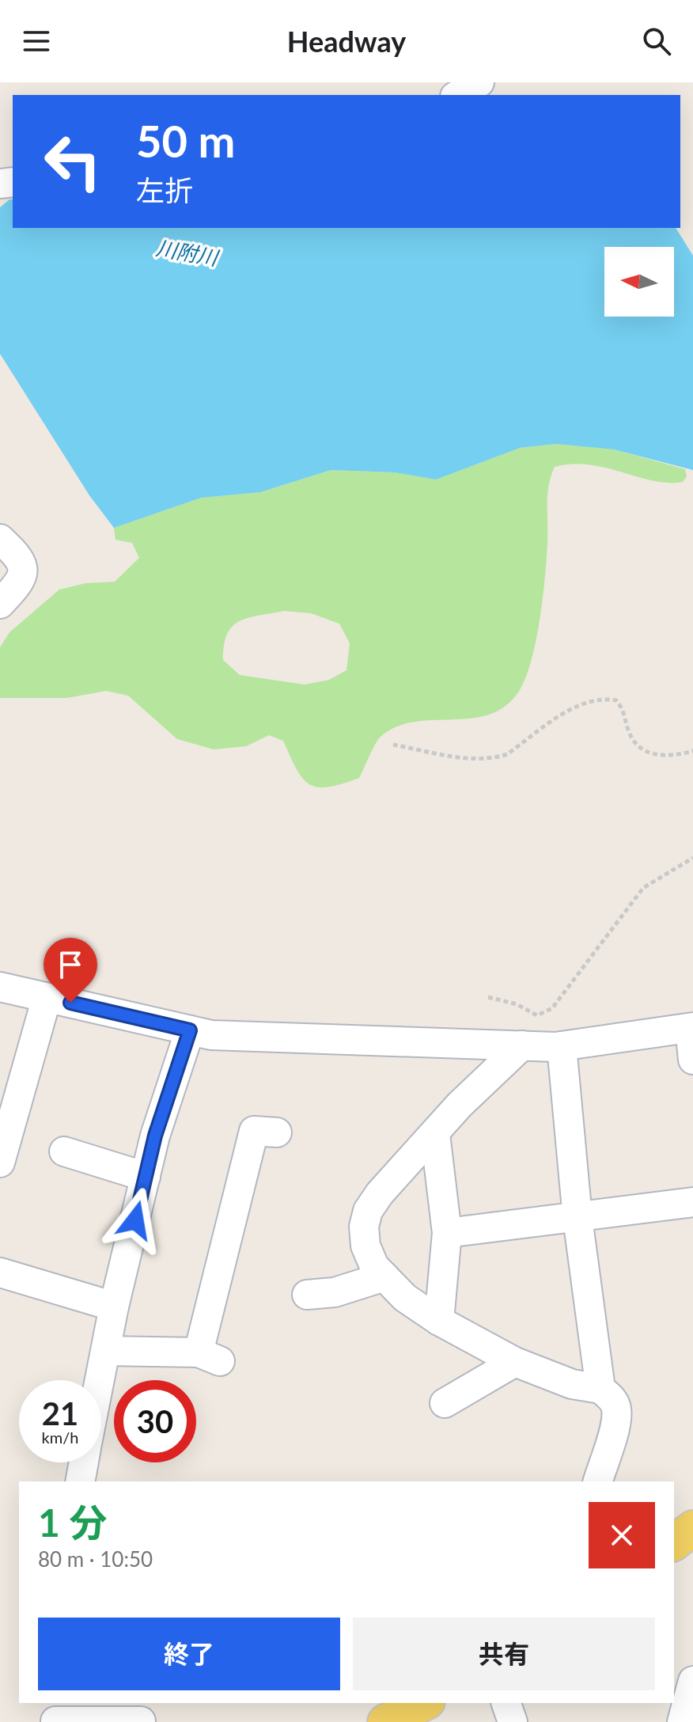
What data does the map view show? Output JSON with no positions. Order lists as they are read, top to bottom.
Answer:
{
  "water": ["川附川"],
  "north": "left",
  "page": {
    "header": "Headway",
    "turn": ["50 m", "左折"],
    "speed": "21 km/h",
    "limit": "30",
    "heading": ["1 分", "80 m · 10:50"],
    "buttons": ["終了", "共有"]
  }
}
